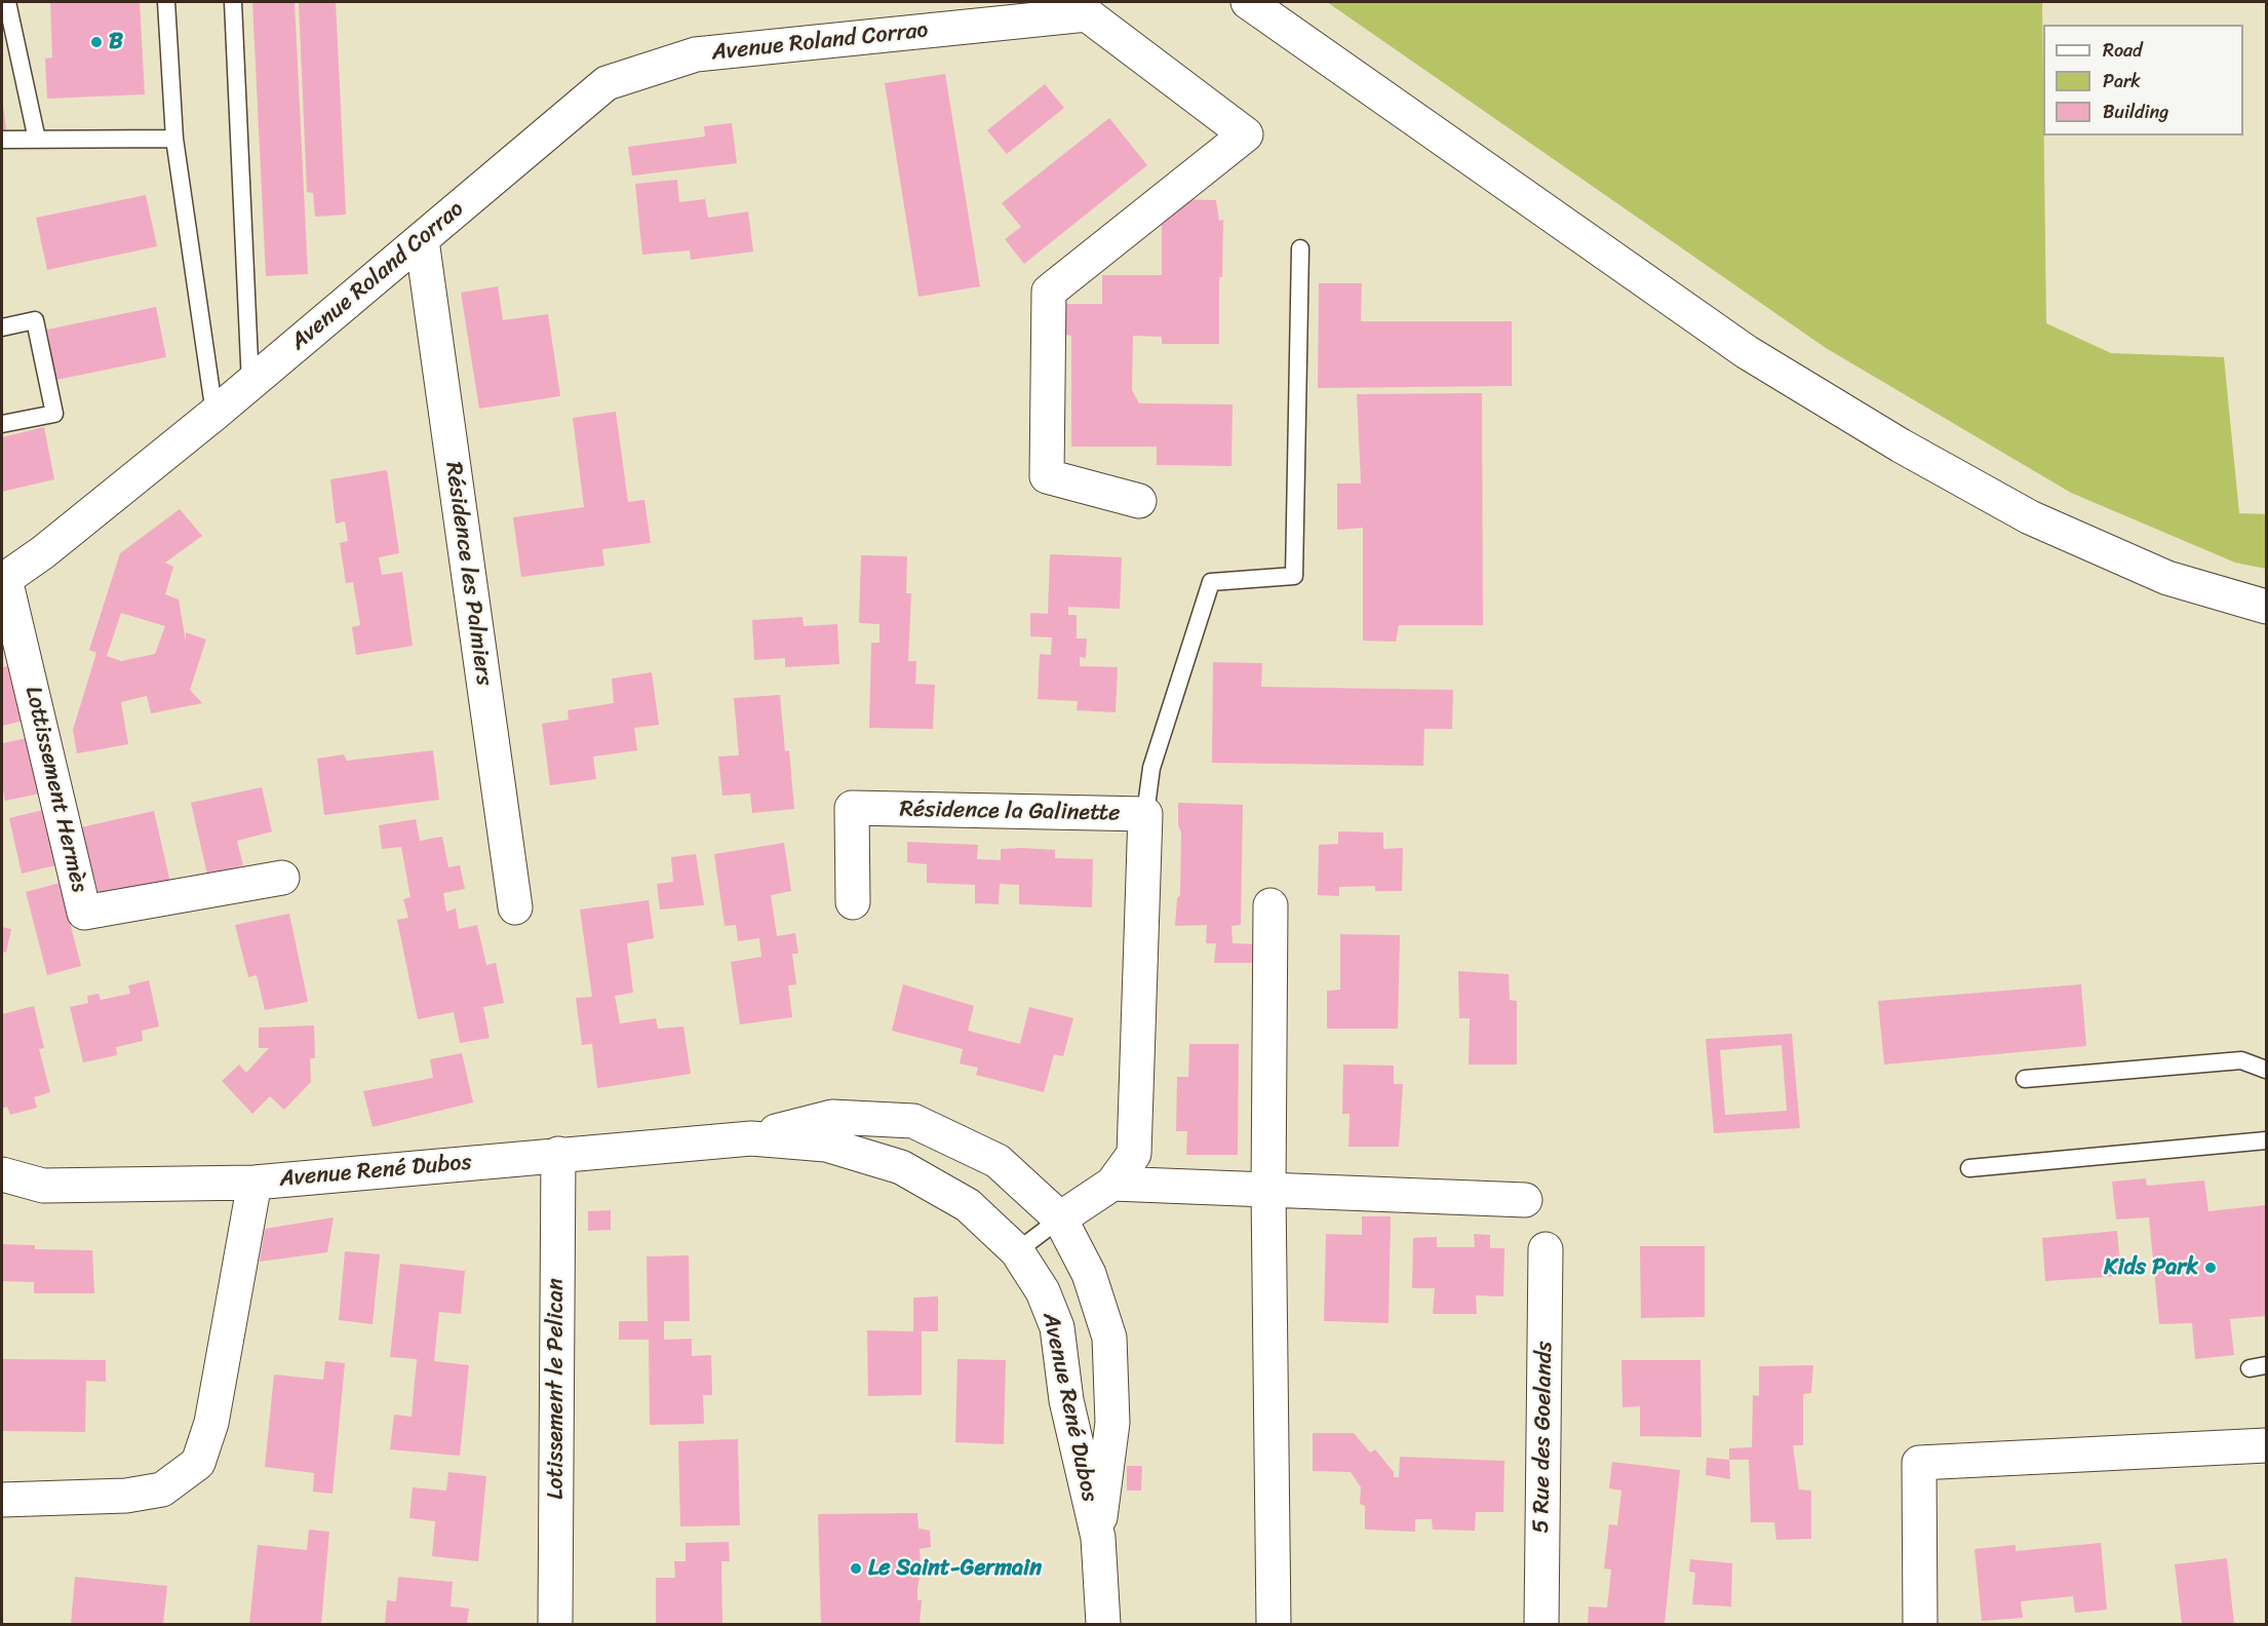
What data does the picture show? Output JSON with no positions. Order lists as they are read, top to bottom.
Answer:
{
  "streets": {
    "street": [
      "Avenue Roland Corrao",
      "Résidence les Palmiers",
      "Lottissement Hermès",
      "Résidence la Galinette",
      "Avenue René Dubos",
      "Lotissement le Pelican",
      "5 Rue des Goelands"
    ]
  },
  "crossings": [
    ["Avenue Roland Corrao", "Résidence les Palmiers"],
    ["Avenue Roland Corrao", "Lottissement Hermès"],
    ["Avenue René Dubos", "Lotissement le Pelican"]
  ],
  "places": ["B", "Kids Park", "Le Saint-Germain"],
  "legend": ["Road", "Park", "Building"]
}
